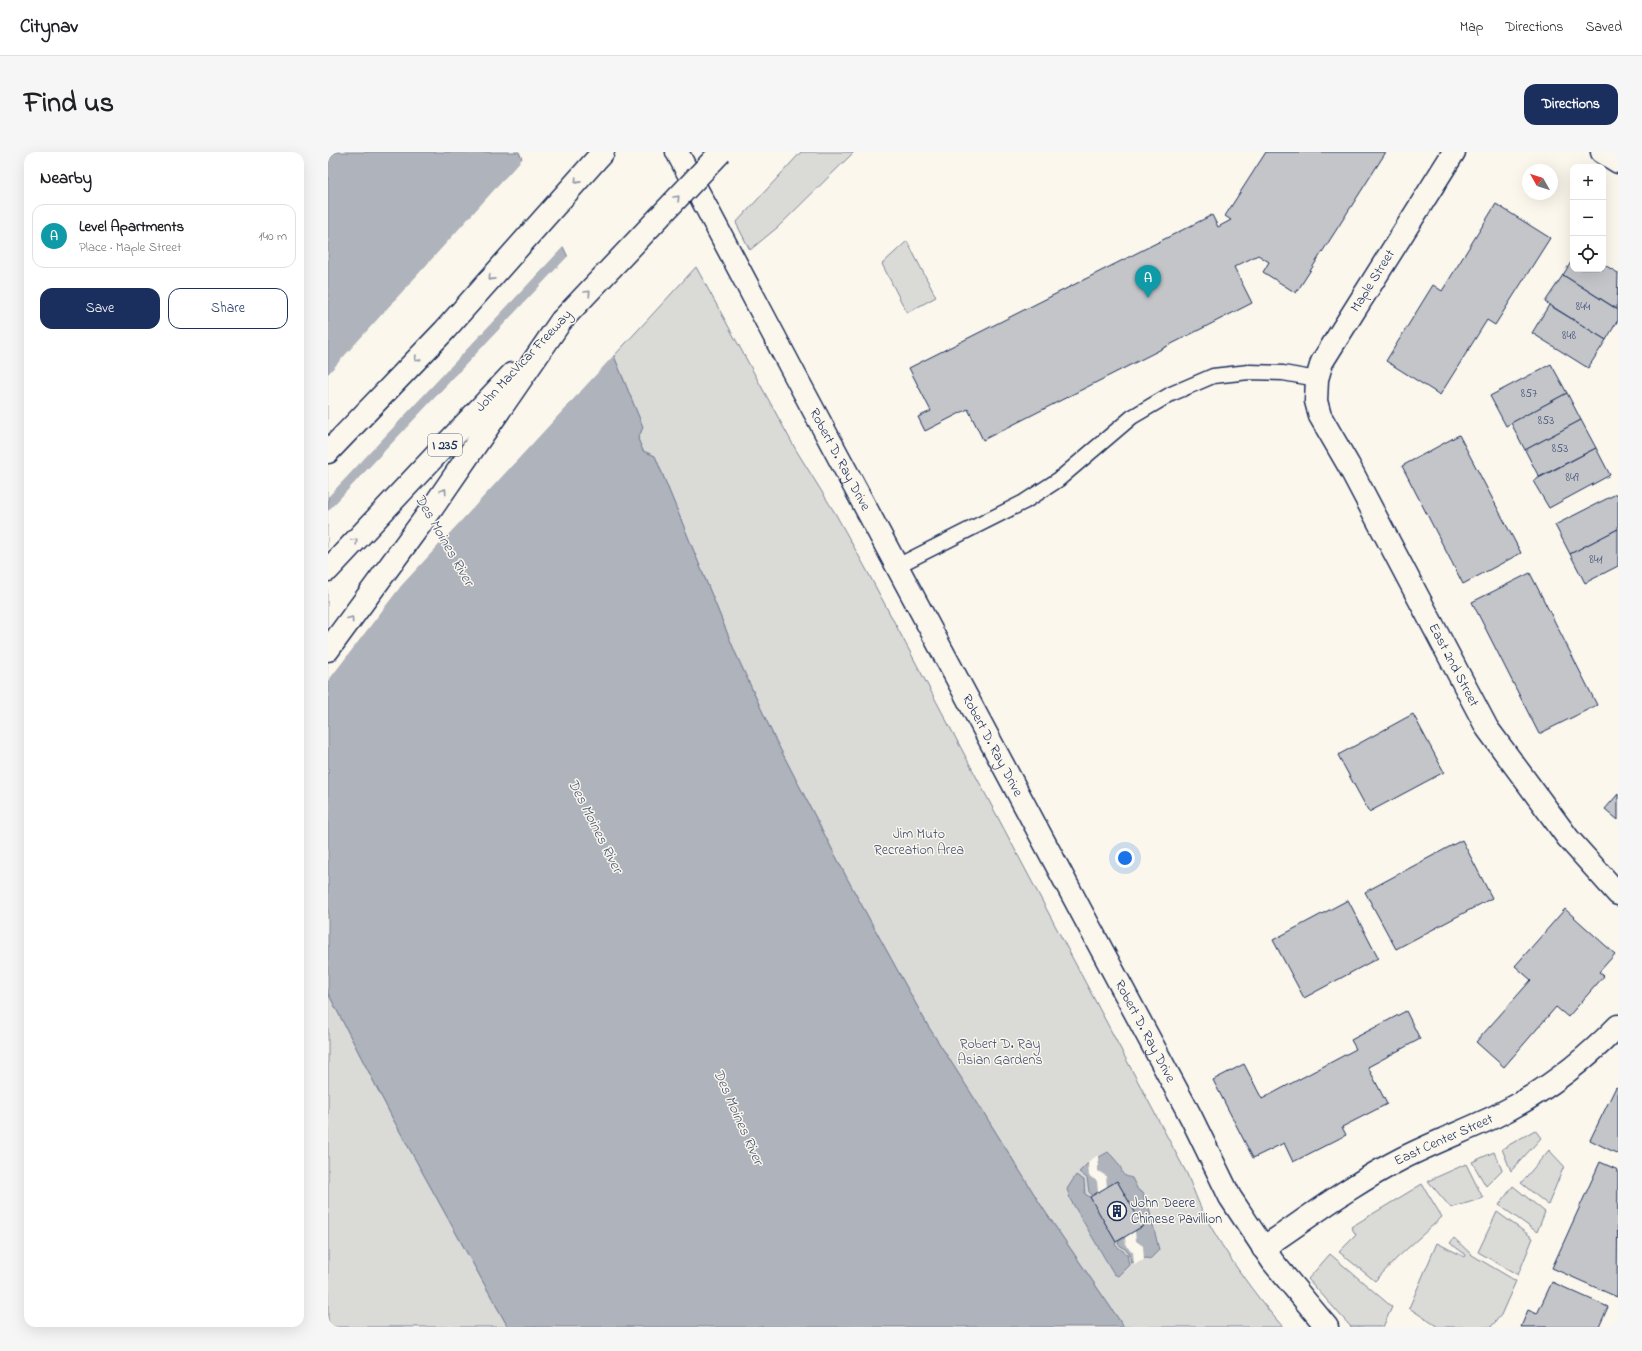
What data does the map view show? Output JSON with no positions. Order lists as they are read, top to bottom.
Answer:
{
  "streets": {
    "main road": [
      "Maple Street",
      "John MacVicar Freeway",
      "I 235",
      "Robert D. Ray Drive",
      "East 2nd Street",
      "East Center Street"
    ]
  },
  "crossings": [
    ["Maple Street", "East 2nd Street"],
    ["Robert D. Ray Drive", "East Center Street"]
  ],
  "water": ["Des Moines River"],
  "parks": ["Jim Muto Recreation Area", "Robert D. Ray Asian Gardens"],
  "places": {
    "building": ["John Deere Chinese Pavillion"]
  },
  "house_numbers": [
    "844",
    "848",
    "857",
    "853",
    "853",
    "849",
    "841"
  ],
  "north": "top left",
  "page": {
    "header": "Citynav",
    "nav": ["Map", "Directions", "Saved"],
    "title": "Find us",
    "buttons": [
      "Directions",
      ["Save", "Share"]
    ],
    "heading": "Nearby",
    "map_buttons": ["+", "−"],
    "list": [
      {
        "mark": "A",
        "name": "Level Apartments",
        "note": "Place · Maple Street",
        "value": "140 m"
      }
    ],
    "pins": "A"
  }
}
